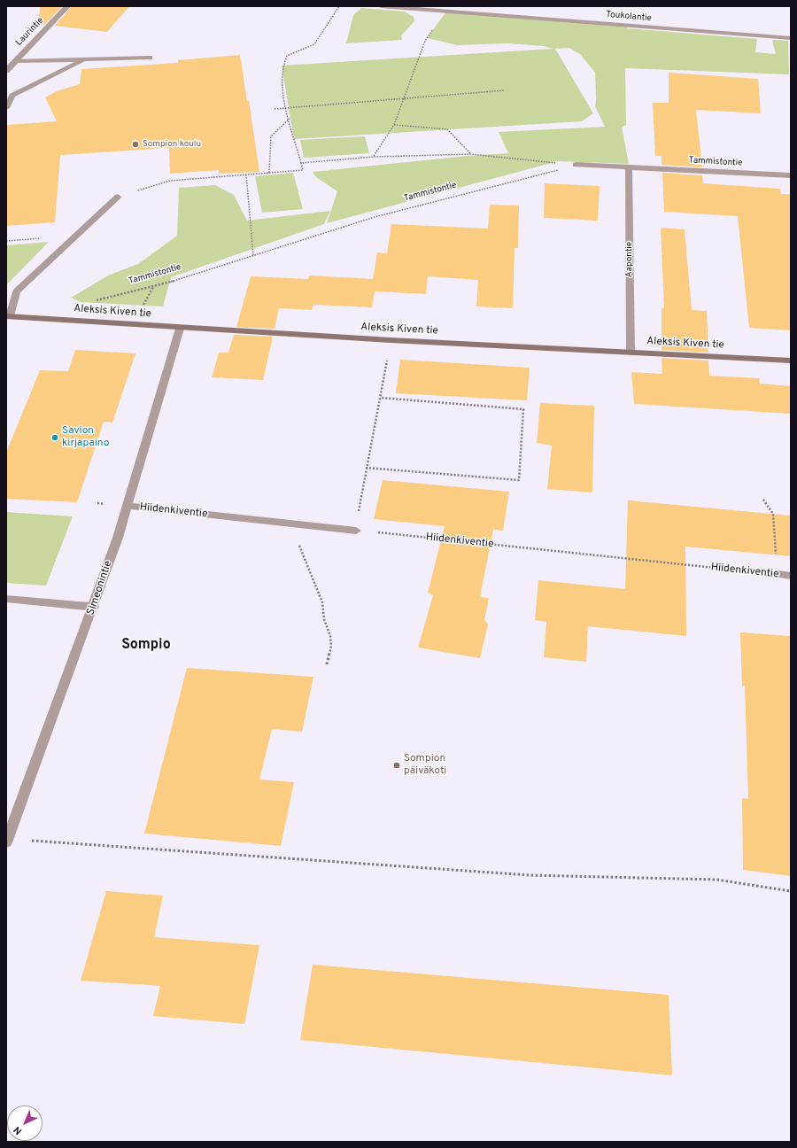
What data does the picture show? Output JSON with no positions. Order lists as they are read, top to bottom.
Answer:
{
  "streets": {
    "street": [
      "Toukolantie",
      "Laurintie",
      "Tammistontie",
      "Aapontie",
      "Aleksis Kiven tie",
      "Hiidenkiventie",
      "Simeonintie"
    ]
  },
  "crossings": [
    ["Tammistontie", "Aapontie"],
    ["Aapontie", "Aleksis Kiven tie"],
    ["Aleksis Kiven tie", "Simeonintie"],
    ["Hiidenkiventie", "Simeonintie"]
  ],
  "districts": ["Sompio"],
  "places": ["Sompion koulu", "Savion kirjapaino", "Sompion päiväkoti"],
  "north": "bottom left"
}
